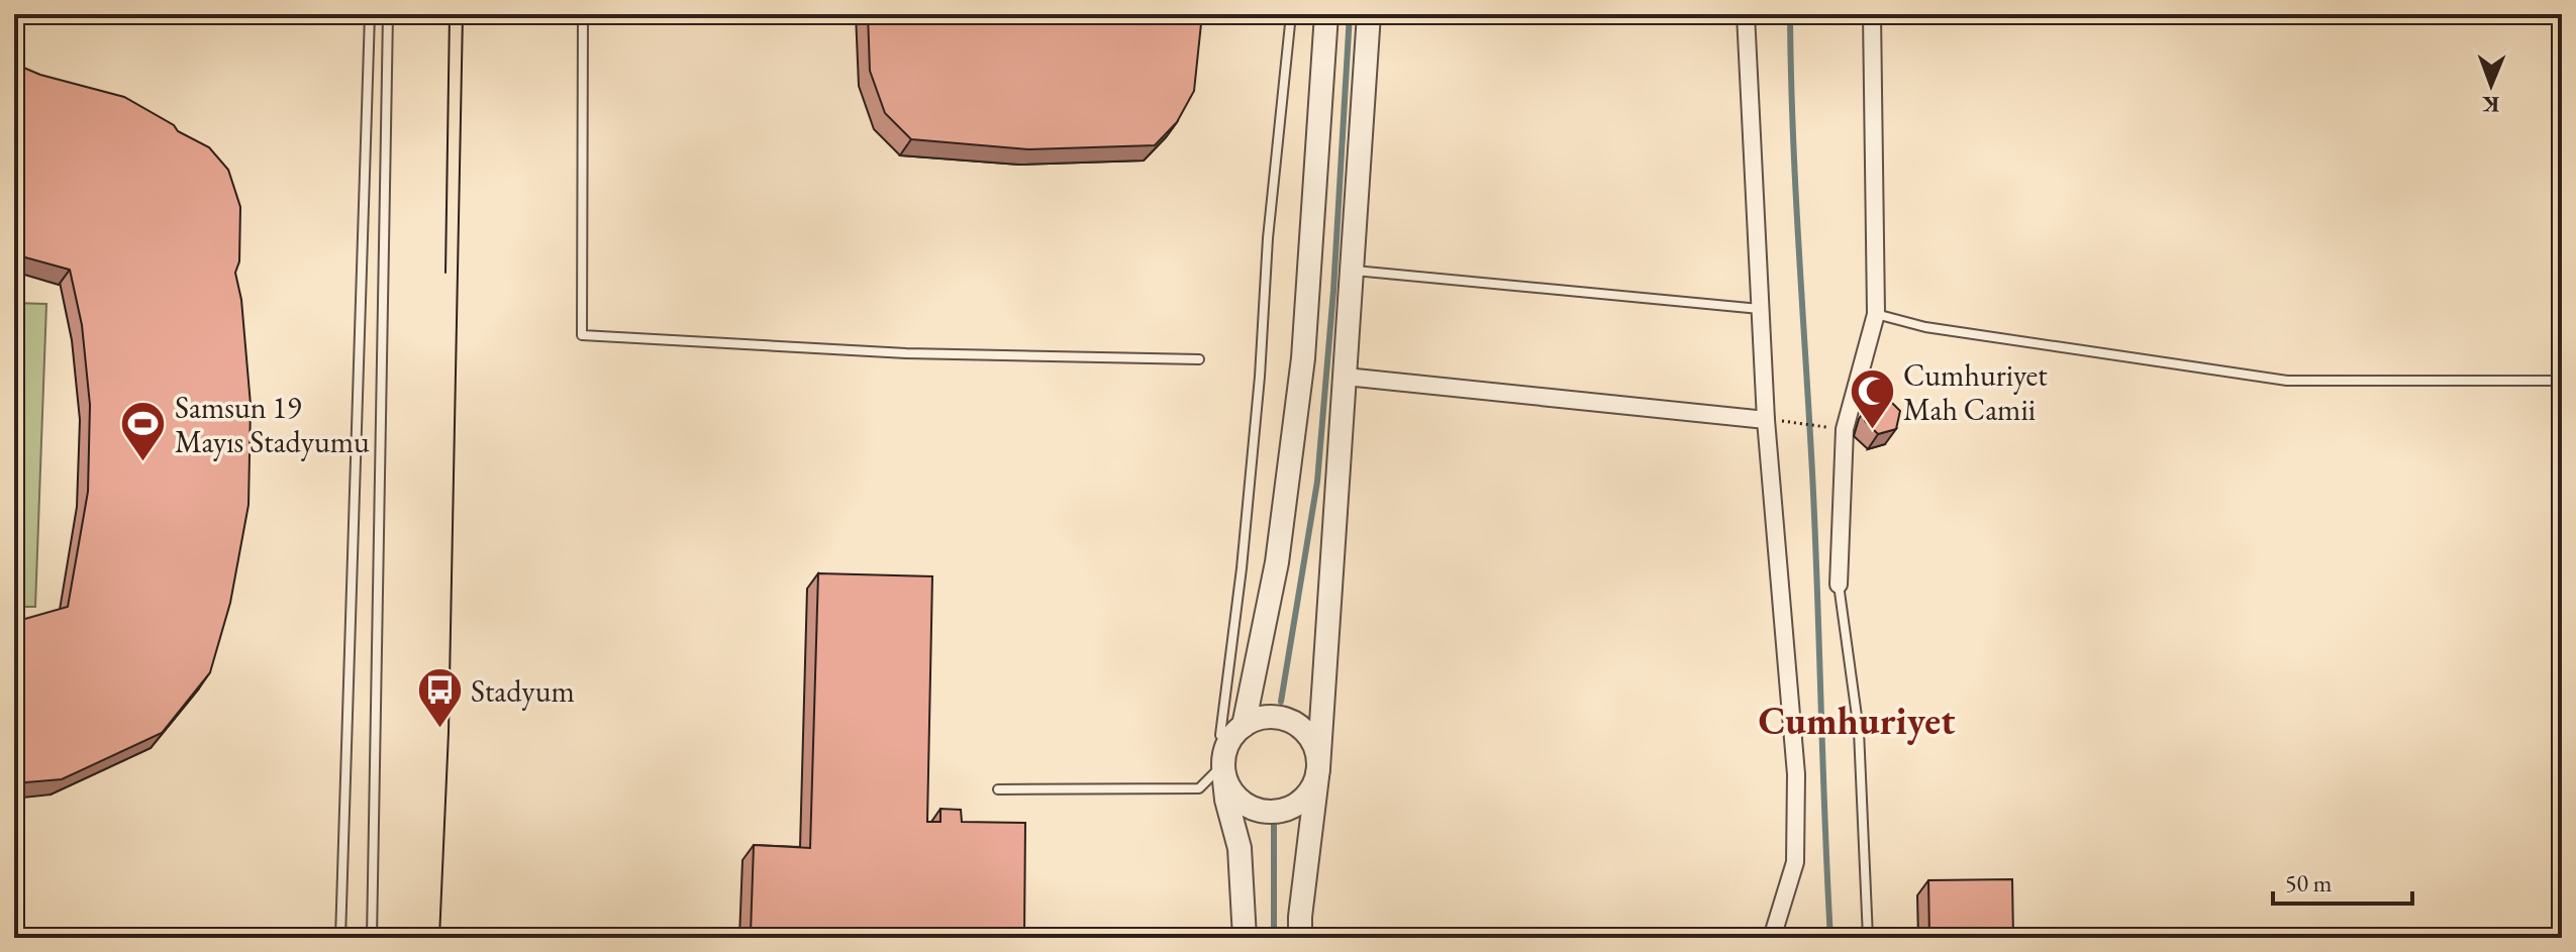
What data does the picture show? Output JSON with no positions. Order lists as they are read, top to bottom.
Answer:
{
  "districts": ["Cumhuriyet"],
  "places": {
    "mosque": ["Cumhuriyet Mah Camii"],
    "sports": ["Samsun 19 Mayıs Stadyumu"],
    "bus stop": ["Stadyum"]
  },
  "scale_bar": "50 m",
  "north": "bottom"
}
